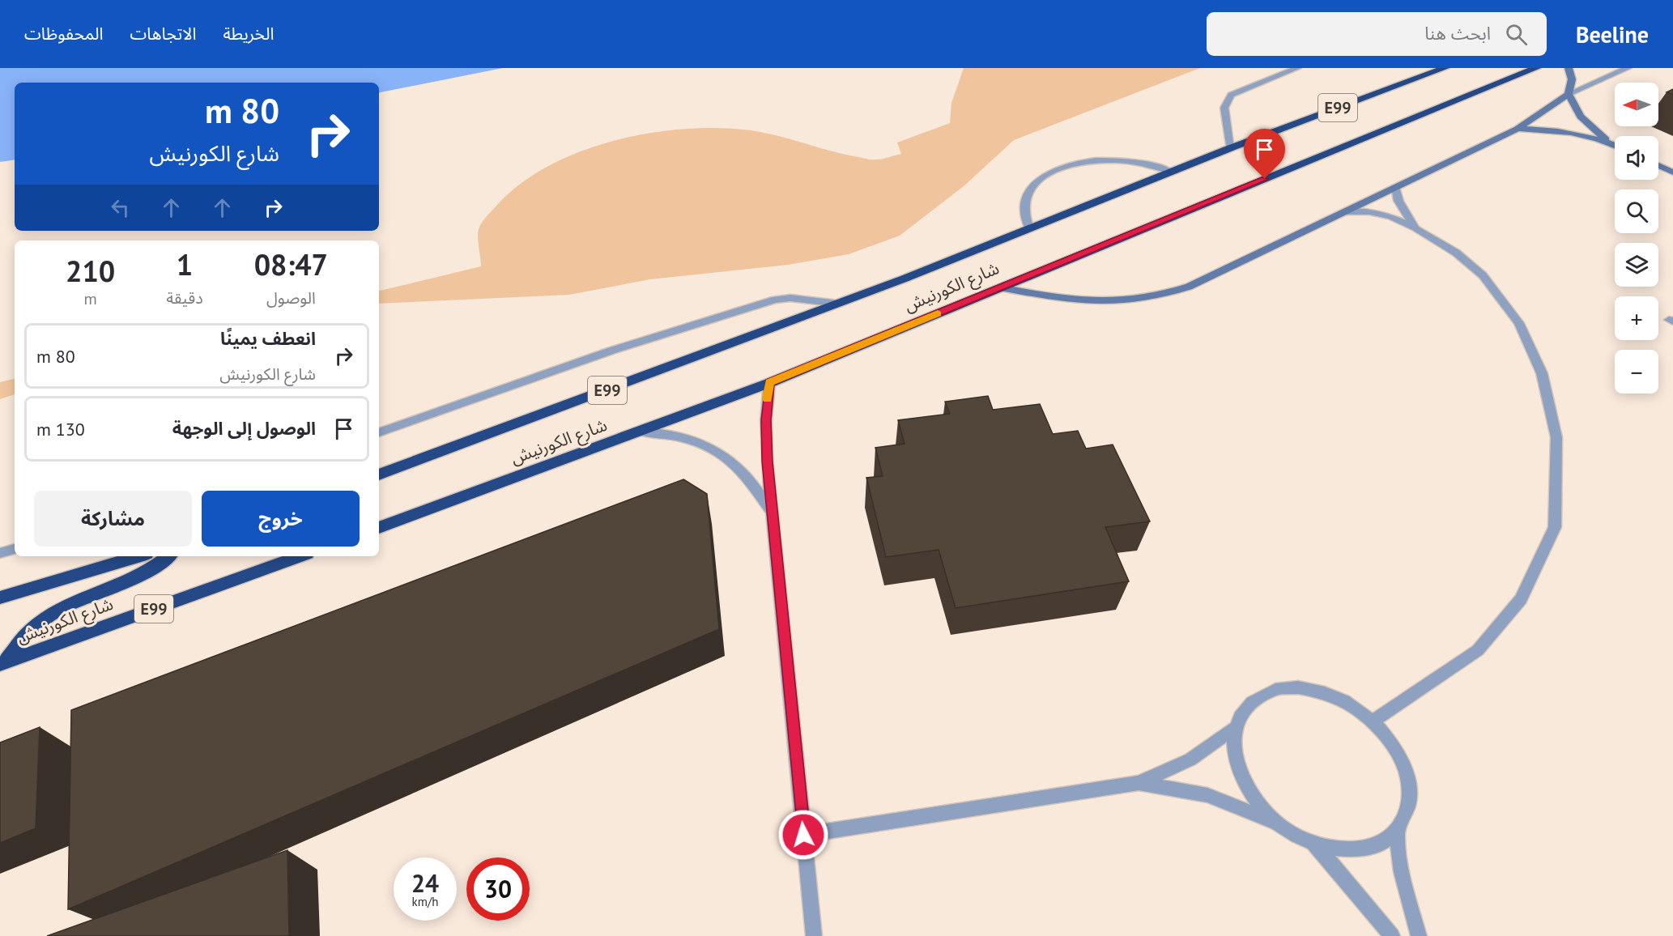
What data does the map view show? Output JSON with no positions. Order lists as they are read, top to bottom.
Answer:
{
  "streets": {
    "highway": ["E99", "شارع الكورنيش"]
  },
  "north": "left",
  "page": {
    "header": "Beeline",
    "search": "ابحث هنا",
    "nav": ["الخريطة", "الاتجاهات", "المحفوظات"],
    "map_buttons": ["+", "−"],
    "turn": ["80 m", "شارع الكورنيش"],
    "eta": [
      "08:47",
      "الوصول",
      "1",
      "دقيقة",
      "210",
      "m"
    ],
    "list": [
      {
        "name": "انعطف يمينًا",
        "note": "شارع الكورنيش",
        "value": "80 m"
      },
      {
        "name": "الوصول إلى الوجهة",
        "value": "130 m"
      }
    ],
    "buttons": ["خروج", "مشاركة"],
    "speed": "24 km/h",
    "limit": "30"
  }
}
